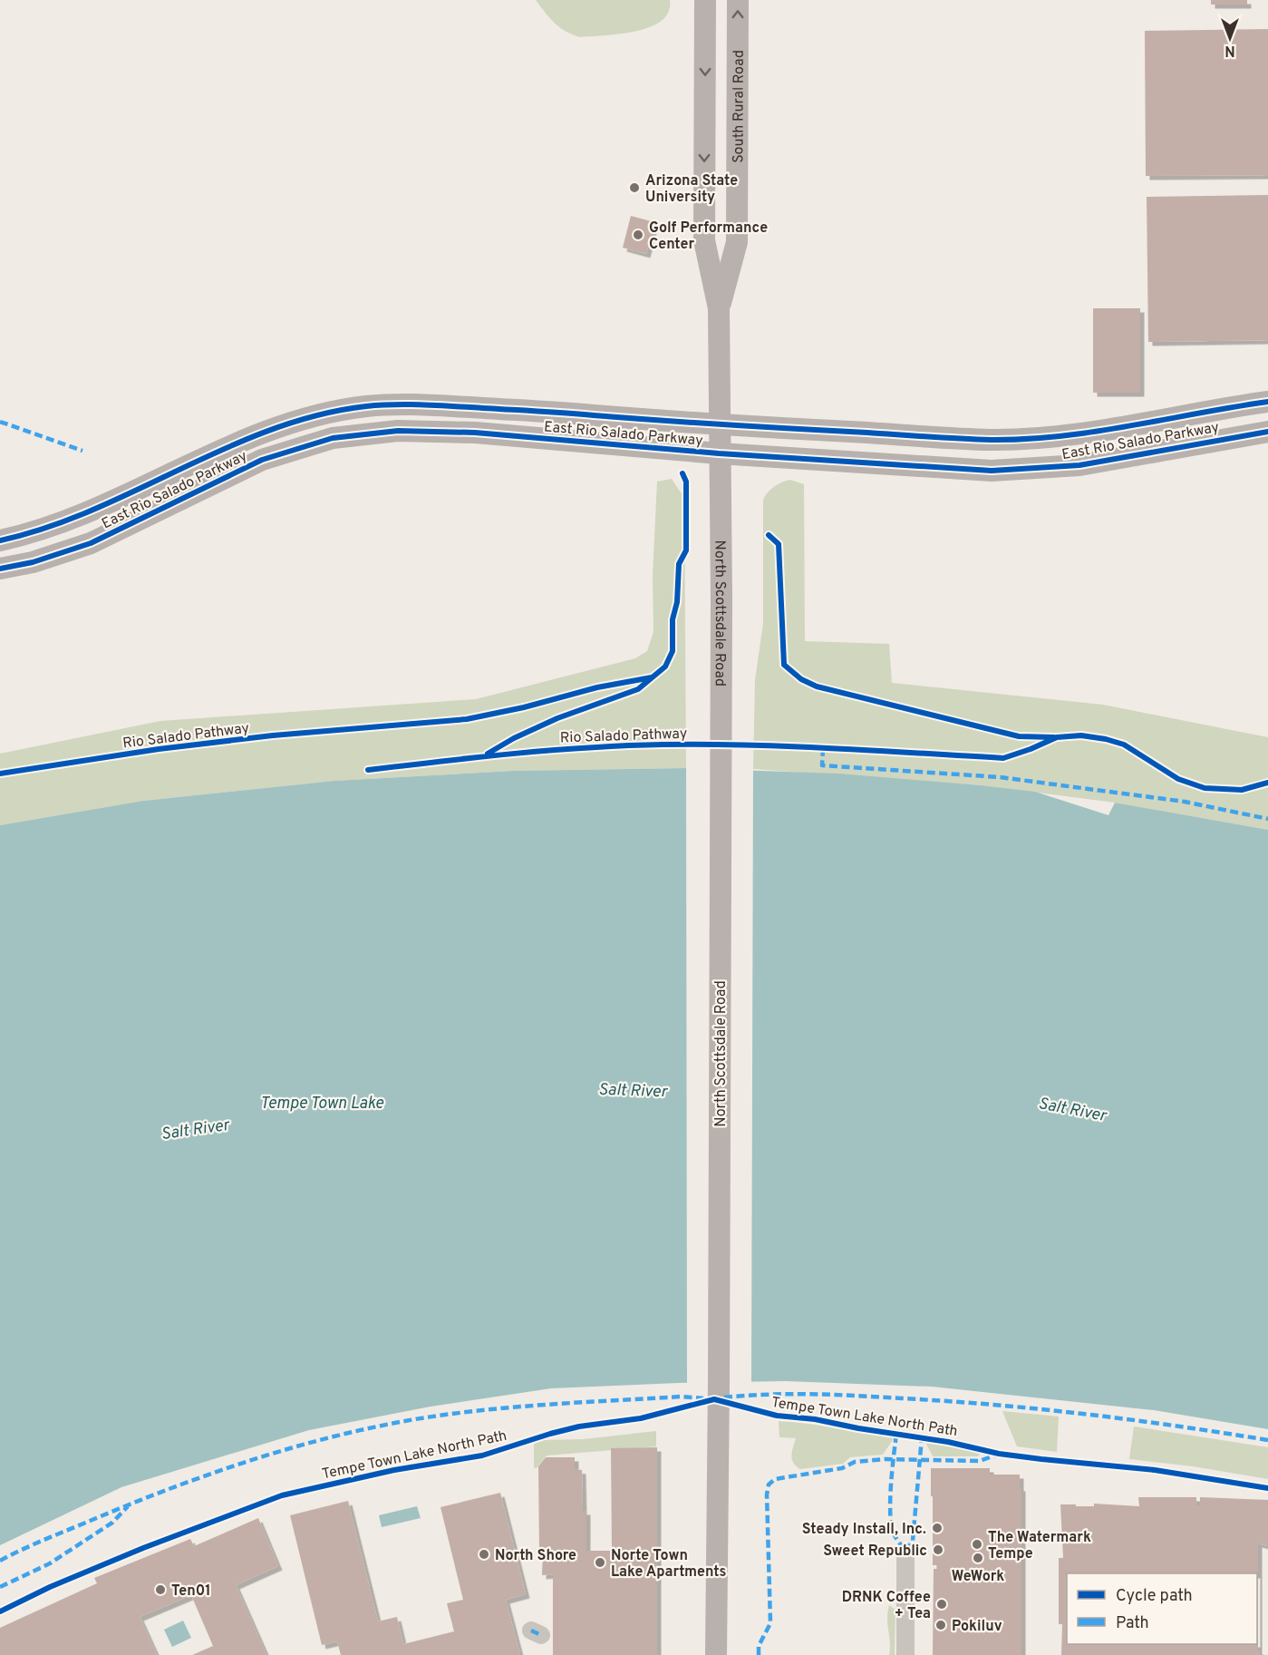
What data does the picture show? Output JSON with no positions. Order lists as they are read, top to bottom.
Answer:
{
  "streets": {
    "main road": ["South Rural Road", "East Rio Salado Parkway", "North Scottsdale Road"],
    "cycle path": ["Rio Salado Pathway", "Tempe Town Lake North Path"]
  },
  "crossings": [
    ["South Rural Road", "East Rio Salado Parkway"],
    ["South Rural Road", "North Scottsdale Road"],
    ["East Rio Salado Parkway", "North Scottsdale Road"]
  ],
  "water": ["Salt River", "Tempe Town Lake"],
  "places": [
    "Arizona State University",
    "Golf Performance Center",
    "Steady Install, Inc.",
    "The Watermark Tempe",
    "Sweet Republic",
    "North Shore",
    "WeWork",
    "Norte Town Lake Apartments",
    "Ten01",
    "DRNK Coffee + Tea",
    "Pokiluv"
  ],
  "legend": ["Cycle path", "Path"],
  "north": "bottom"
}
